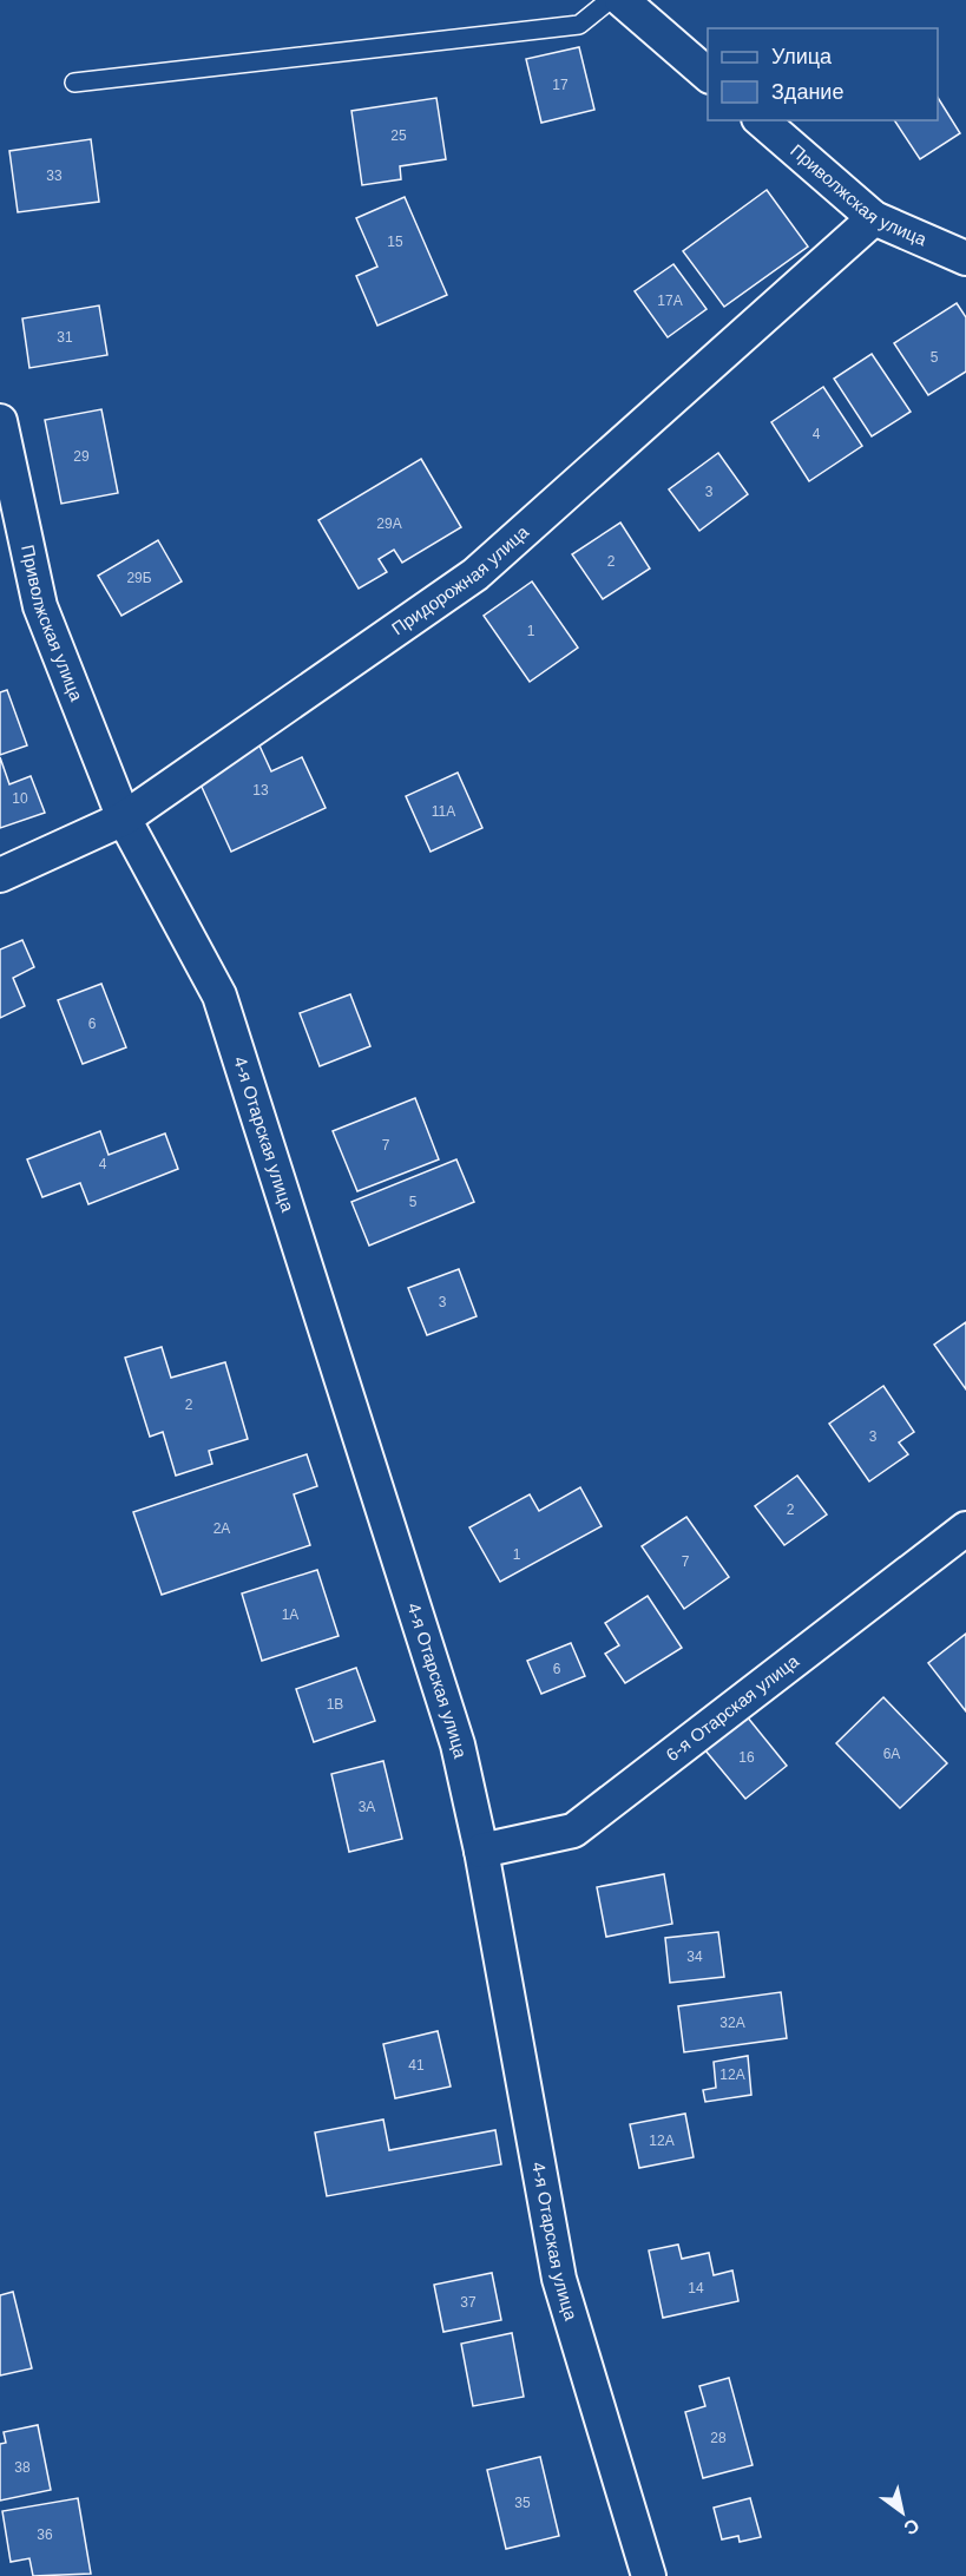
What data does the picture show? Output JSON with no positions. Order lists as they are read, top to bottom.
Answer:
{
  "streets": {
    "street": [
      "Приволжская улица",
      "Придорожная улица",
      "4-я Отарская улица",
      "6-я Отарская улица"
    ]
  },
  "crossings": [
    ["Приволжская улица", "Придорожная улица"],
    ["Приволжская улица", "4-я Отарская улица"],
    ["Придорожная улица", "4-я Отарская улица"],
    ["4-я Отарская улица", "6-я Отарская улица"]
  ],
  "house_numbers": [
    "17",
    "25",
    "33",
    "15",
    "17А",
    "31",
    "5",
    "4",
    "29",
    "3",
    "29А",
    "2",
    "29Б",
    "1",
    "13",
    "10",
    "11А",
    "6",
    "7",
    "4",
    "5",
    "3",
    "2",
    "3",
    "2",
    "2А",
    "1",
    "7",
    "1А",
    "6",
    "1В",
    "6А",
    "16",
    "3А",
    "34",
    "32А",
    "41",
    "12А",
    "12А",
    "14",
    "37",
    "28",
    "38",
    "35",
    "36"
  ],
  "legend": ["Улица", "Здание"],
  "north": "bottom right"
}
